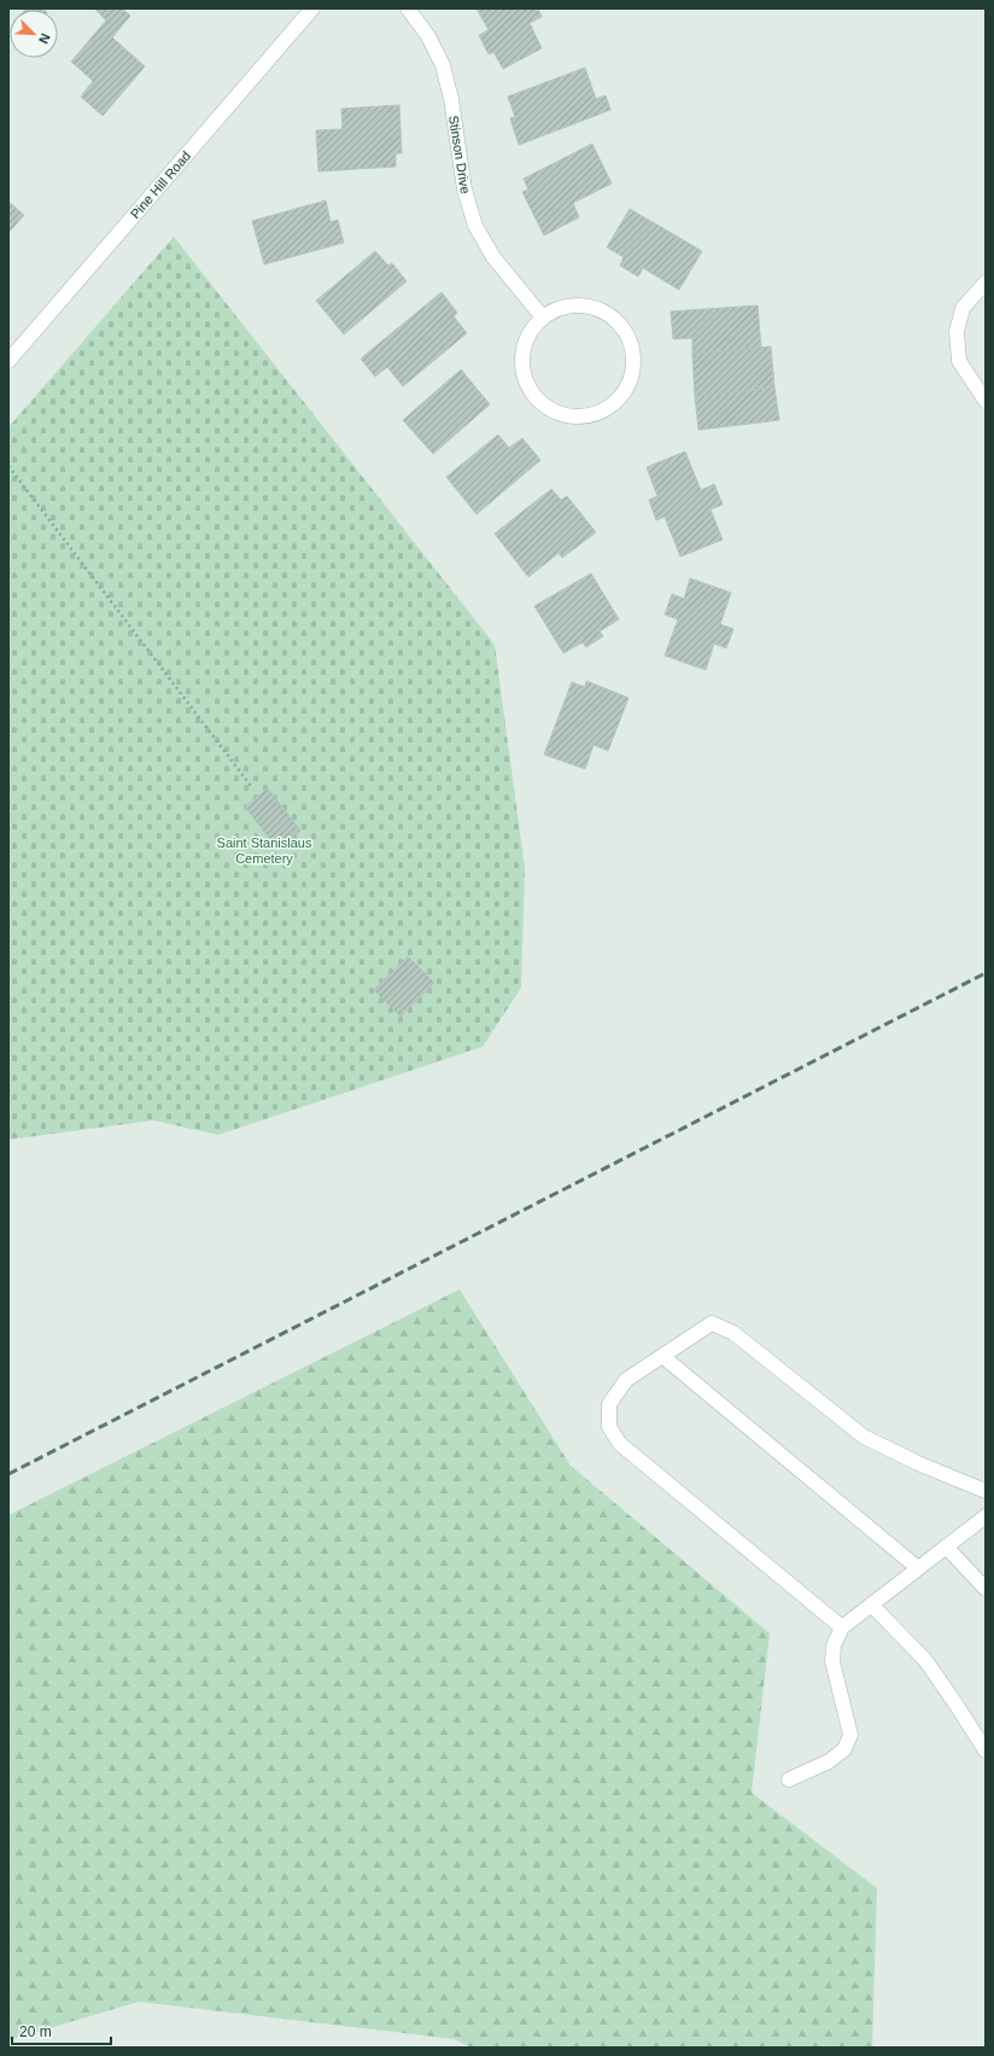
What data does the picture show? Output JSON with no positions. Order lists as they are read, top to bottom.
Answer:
{
  "streets": {
    "street": ["Stinson Drive", "Pine Hill Road"]
  },
  "parks": ["Saint Stanislaus Cemetery"],
  "scale_bar": "20 m",
  "north": "bottom right"
}
